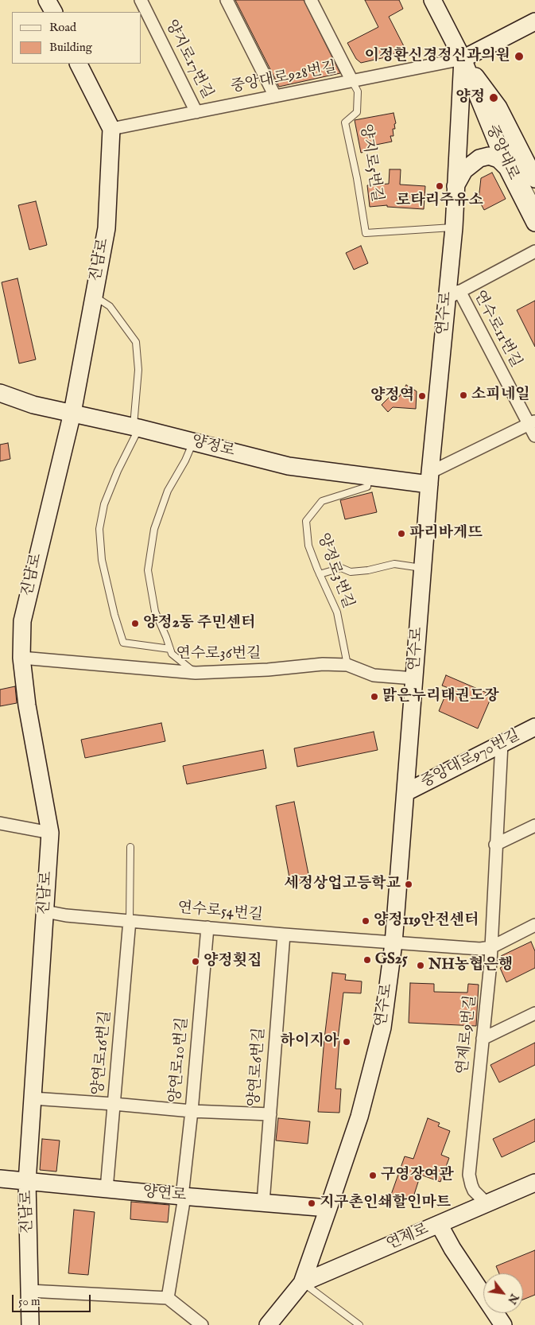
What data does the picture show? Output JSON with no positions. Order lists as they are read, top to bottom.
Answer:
{
  "streets": {
    "street": [
      "양지로17번길",
      "중앙대로928번길",
      "중앙대로",
      "양지로5번길",
      "진남로",
      "연수로",
      "연수로11번길",
      "양정로",
      "연수로36번길",
      "중앙대로970번길",
      "연수로54번길",
      "연제로9번길",
      "양연로16번길",
      "양연로10번길",
      "양연로6번길",
      "양연로",
      "연제로"
    ],
    "lane": ["양정로3번길"]
  },
  "crossings": [
    ["양지로17번길", "중앙대로928번길"],
    ["중앙대로928번길", "중앙대로"],
    ["중앙대로928번길", "양지로5번길"],
    ["중앙대로928번길", "진남로"],
    ["중앙대로928번길", "연수로"],
    ["중앙대로", "연수로"],
    ["양지로5번길", "연수로"],
    ["진남로", "양정로"],
    ["진남로", "연수로36번길"],
    ["진남로", "연수로54번길"],
    ["진남로", "양연로"],
    ["연수로", "연수로11번길"],
    ["연수로", "양정로"],
    ["연수로", "연수로36번길"],
    ["연수로", "중앙대로970번길"],
    ["연수로", "연수로54번길"],
    ["연수로", "양연로"],
    ["연수로", "연제로"],
    ["양정로", "양정로3번길"],
    ["양정로3번길", "연수로36번길"],
    ["중앙대로970번길", "연제로9번길"],
    ["연수로54번길", "연제로9번길"],
    ["연수로54번길", "양연로16번길"],
    ["연수로54번길", "양연로10번길"],
    ["연수로54번길", "양연로6번길"],
    ["연제로9번길", "연제로"],
    ["양연로16번길", "양연로"],
    ["양연로10번길", "양연로"],
    ["양연로6번길", "양연로"]
  ],
  "places": [
    "이정환신경정신과의원",
    "양정",
    "로타리주유소",
    "소피네일",
    "양정역",
    "파리바게뜨",
    "양정2동 주민센터",
    "맑은누리태권도장",
    "세정상업고등학교",
    "양정119안전센터",
    "GS25",
    "양정횟집",
    "NH농협은행",
    "하이지아",
    "구영장여관",
    "지구촌인쇄할인마트"
  ],
  "legend": ["Road", "Building"],
  "scale_bar": "50 m",
  "north": "bottom right"
}
